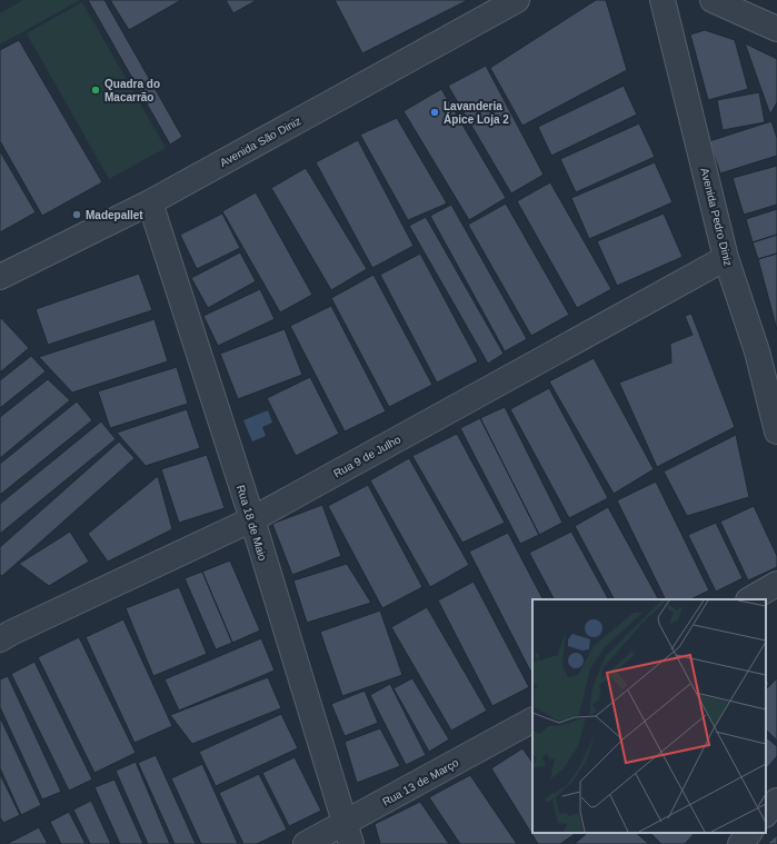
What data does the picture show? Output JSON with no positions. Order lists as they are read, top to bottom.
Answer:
{
  "streets": {
    "street": [
      "Avenida São Diniz",
      "Avenida Pedro Diniz",
      "Rua 9 de Julho",
      "Rua 18 de Maio",
      "Rua 13 de Março"
    ]
  },
  "crossings": [
    ["Avenida São Diniz", "Rua 18 de Maio"],
    ["Avenida Pedro Diniz", "Rua 9 de Julho"],
    ["Rua 9 de Julho", "Rua 18 de Maio"],
    ["Rua 18 de Maio", "Rua 13 de Março"]
  ],
  "places": ["Quadra do Macarrão", "Lavanderia Ápice Loja 2", "Madepallet"]
}
